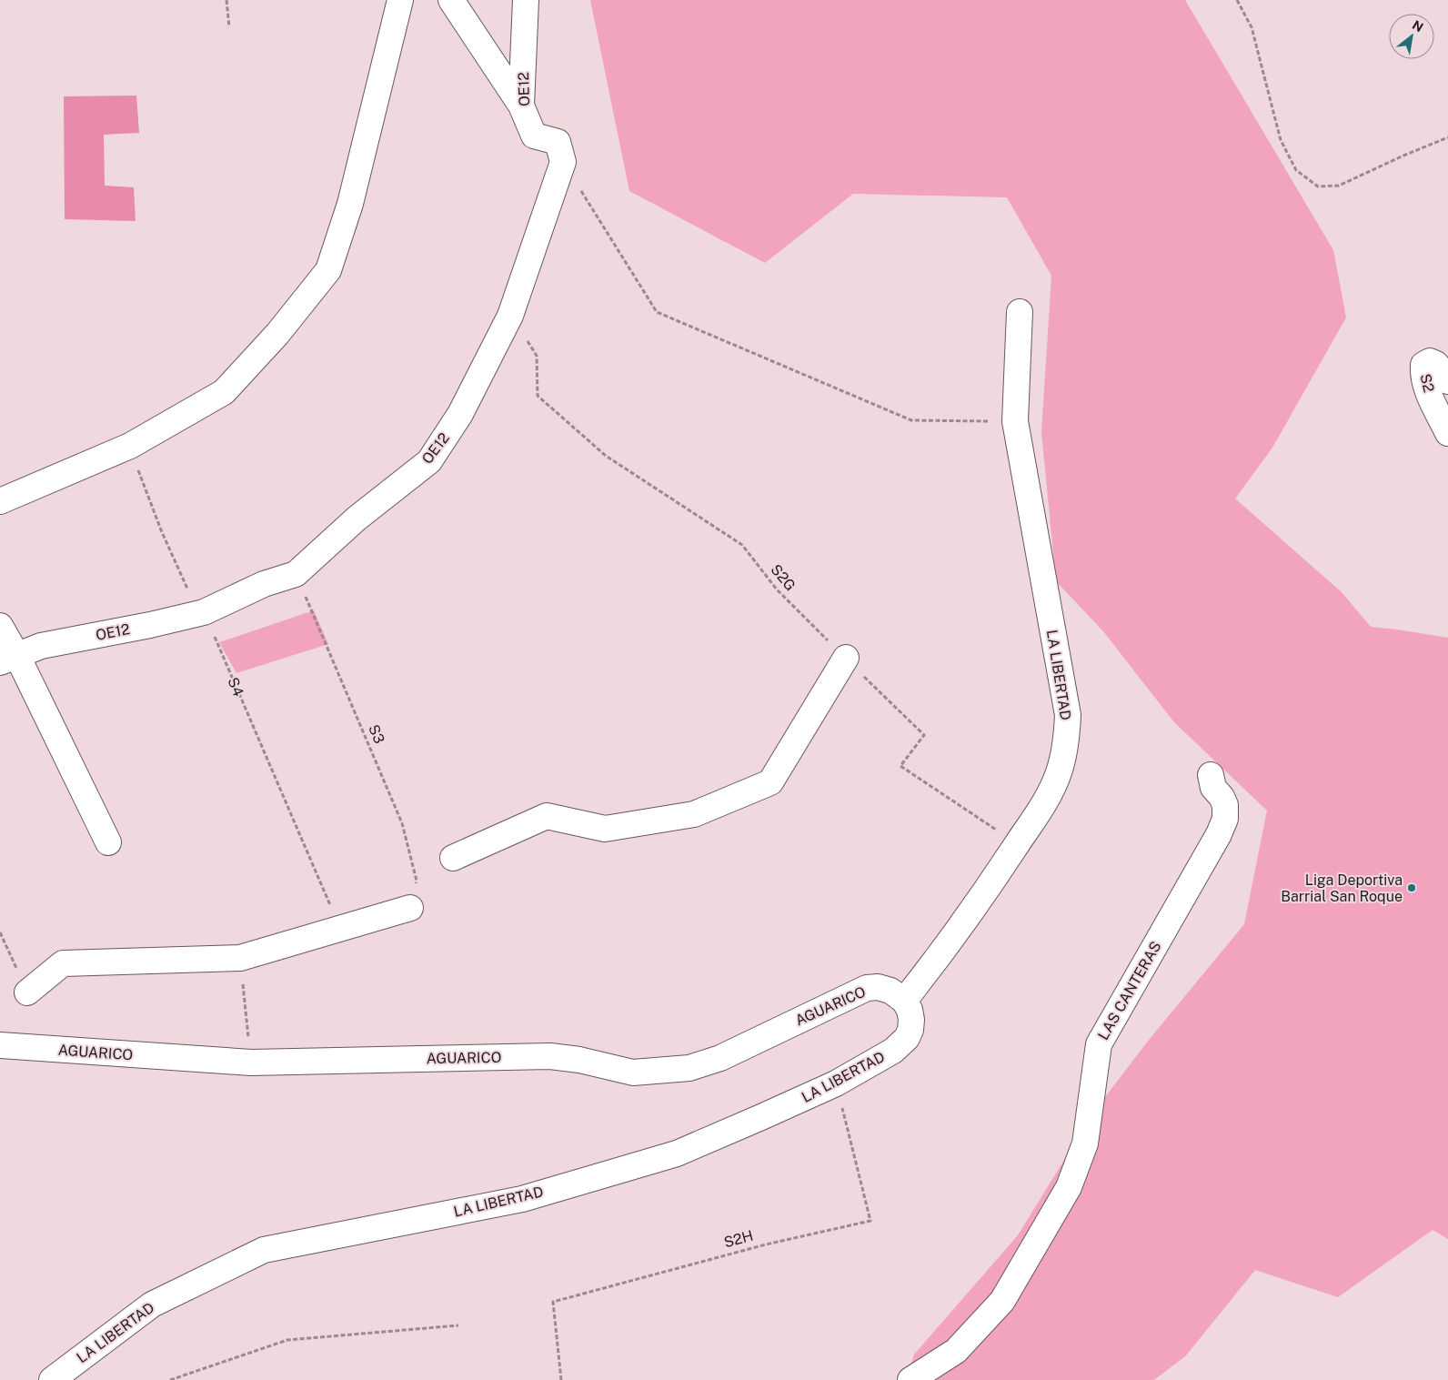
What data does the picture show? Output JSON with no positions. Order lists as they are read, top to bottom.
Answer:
{
  "streets": {
    "street": [
      "OE12",
      "S2",
      "LA LIBERTAD",
      "LAS CANTERAS",
      "AGUARICO"
    ],
    "path": [
      "S2G",
      "S4",
      "S3",
      "S2H"
    ]
  },
  "crossings": [
    ["OE12", "S2G"],
    ["OE12", "S4"],
    ["OE12", "S3"],
    ["S2G", "LA LIBERTAD"],
    ["LA LIBERTAD", "AGUARICO"],
    ["LA LIBERTAD", "S2H"]
  ],
  "places": ["Liga Deportiva Barrial San Roque"],
  "north": "top right"
}
